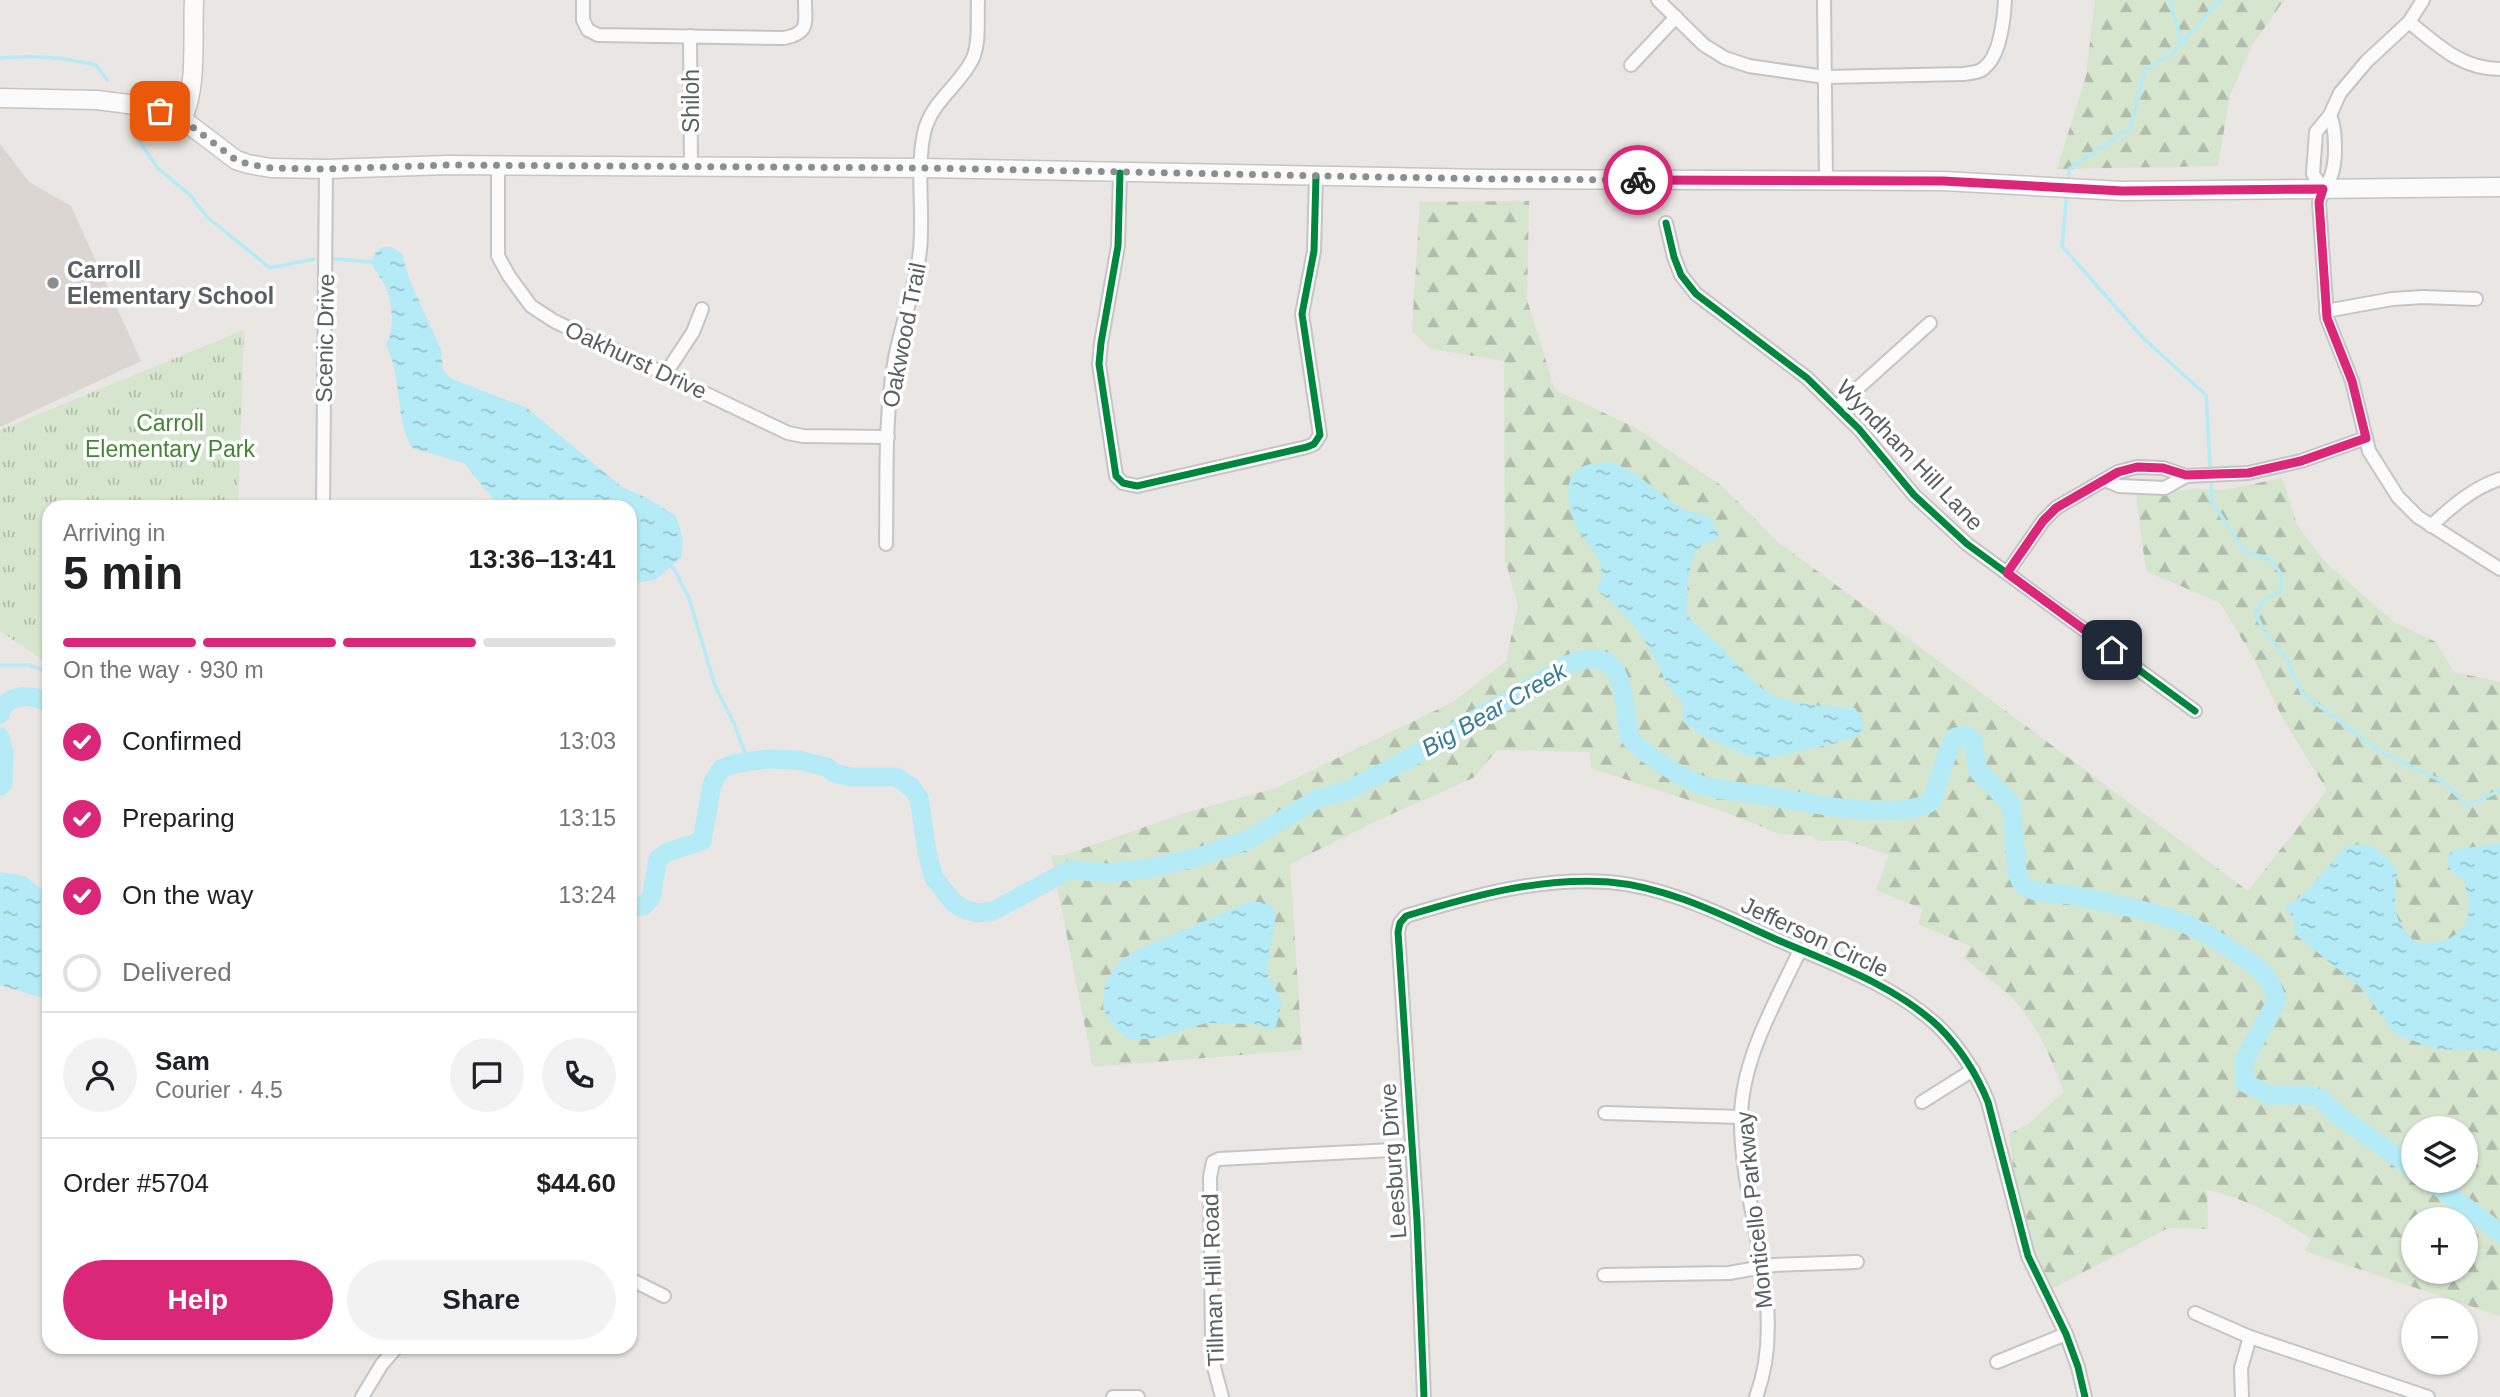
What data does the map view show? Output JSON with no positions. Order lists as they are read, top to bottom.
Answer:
{
  "streets": {
    "street": [
      "Shiloh",
      "Oakwood Trail",
      "Scenic Drive",
      "Oakhurst Drive",
      "Wyndham Hill Lane",
      "Jefferson Circle",
      "Leesburg Drive",
      "Monticello Parkway",
      "Tillman Hill Road"
    ]
  },
  "crossings": [
    ["Oakwood Trail", "Oakhurst Drive"],
    ["Jefferson Circle", "Leesburg Drive"],
    ["Jefferson Circle", "Monticello Parkway"],
    ["Leesburg Drive", "Tillman Hill Road"]
  ],
  "water": ["Big Bear Creek"],
  "parks": ["Carroll Elementary Park"],
  "places": ["Carroll Elementary School"],
  "page": {
    "heading": ["5 min", "Arriving in", "13:36–13:41"],
    "panel": [
      "Sam",
      "Courier · 4.5",
      "Order #5704",
      "$44.60"
    ],
    "bar": "On the way · 930 m",
    "list": [
      ["Confirmed", "13:03"],
      ["Preparing", "13:15"],
      ["On the way", "13:24"],
      "Delivered"
    ],
    "map_buttons": ["+", "−"],
    "buttons": ["Help", "Share"]
  }
}
